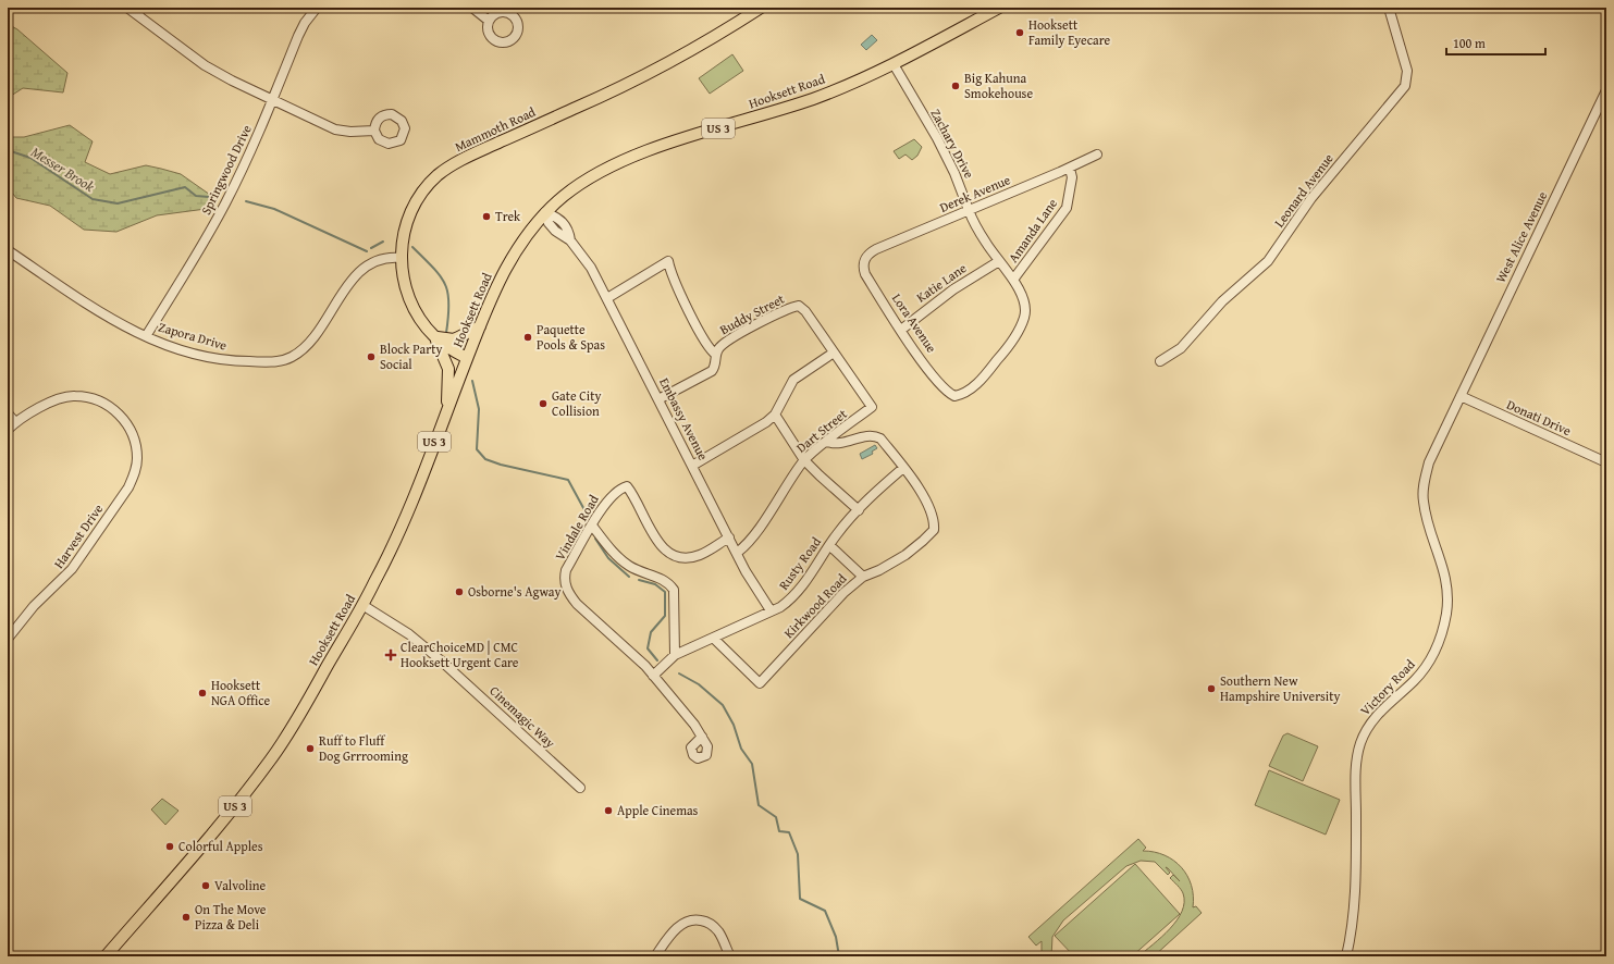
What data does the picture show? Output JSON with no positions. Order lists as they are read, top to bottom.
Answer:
{
  "streets": {
    "main road": ["Hooksett Road", "US 3", "Mammoth Road"],
    "street": [
      "Zachary Drive",
      "Springwood Drive",
      "Leonard Avenue",
      "Derek Avenue",
      "Amanda Lane",
      "West Alice Avenue",
      "Katie Lane",
      "Buddy Street",
      "Lora Avenue",
      "Zapora Drive",
      "Donati Drive",
      "Embassy Avenue",
      "Dart Street",
      "Vindale Road",
      "Harvest Drive",
      "Rusty Road",
      "Kirkwood Road",
      "Victory Road",
      "Cinemagic Way"
    ]
  },
  "crossings": [
    ["Hooksett Road", "Mammoth Road"],
    ["Hooksett Road", "Zachary Drive"],
    ["Hooksett Road", "Embassy Avenue"],
    ["Hooksett Road", "Cinemagic Way"],
    ["Mammoth Road", "Zapora Drive"],
    ["Zachary Drive", "Derek Avenue"],
    ["Zachary Drive", "Amanda Lane"],
    ["Zachary Drive", "Katie Lane"],
    ["Zachary Drive", "Lora Avenue"],
    ["Springwood Drive", "Zapora Drive"],
    ["Derek Avenue", "Amanda Lane"],
    ["Derek Avenue", "Lora Avenue"],
    ["West Alice Avenue", "Donati Drive"],
    ["West Alice Avenue", "Victory Road"],
    ["Katie Lane", "Lora Avenue"],
    ["Buddy Street", "Embassy Avenue"],
    ["Buddy Street", "Dart Street"],
    ["Donati Drive", "Victory Road"],
    ["Embassy Avenue", "Dart Street"],
    ["Embassy Avenue", "Vindale Road"],
    ["Embassy Avenue", "Rusty Road"],
    ["Vindale Road", "Rusty Road"],
    ["Rusty Road", "Kirkwood Road"]
  ],
  "water": ["Messer Brook"],
  "places": {
    "other": [
      "Hooksett Family Eyecare",
      "Big Kahuna Smokehouse",
      "Trek",
      "Paquette Pools & Spas",
      "Block Party Social",
      "Gate City Collision",
      "Osborne's Agway",
      "Southern New Hampshire University",
      "Hooksett NGA Office",
      "Ruff to Fluff Dog Grrrooming",
      "Apple Cinemas",
      "Colorful Apples",
      "Valvoline",
      "On The Move Pizza & Deli"
    ],
    "health": ["ClearChoiceMD | CMC Hooksett Urgent Care"]
  },
  "scale_bar": "100 m"
}
